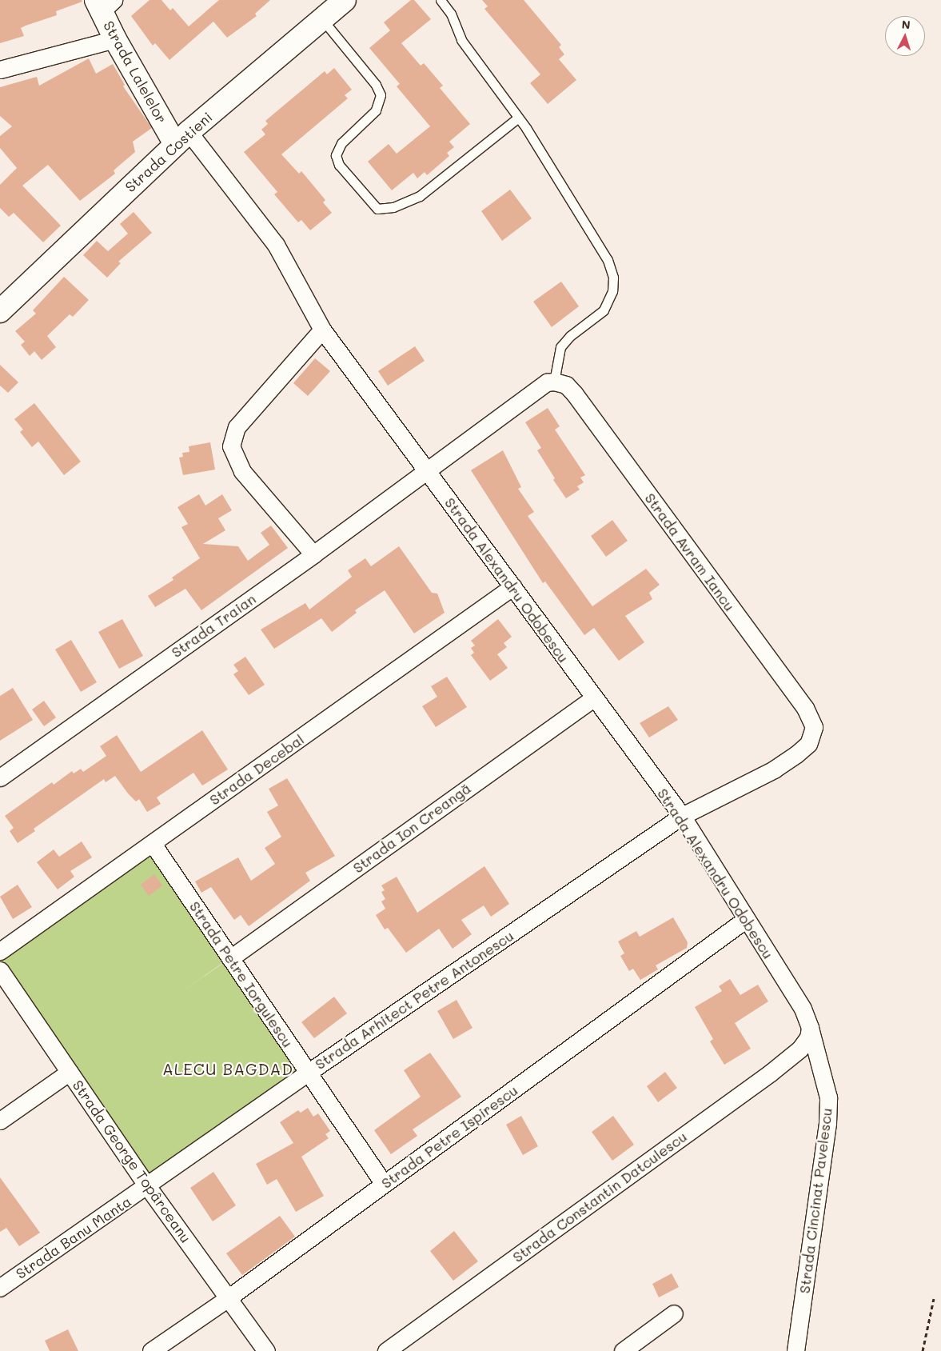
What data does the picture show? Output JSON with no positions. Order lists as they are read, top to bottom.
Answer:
{
  "streets": {
    "street": [
      "Strada Lalelelor",
      "Strada Costieni",
      "Strada Avram Iancu",
      "Strada Alexandru Odobescu",
      "Strada Traian",
      "Strada Decebal",
      "Strada Ion Creangă",
      "Strada Petre Iorgulescu",
      "Strada Arhitect Petre Antonescu",
      "Strada Petre Ispirescu",
      "Strada George Topârceanu",
      "Strada Constantin Datculescu",
      "Strada Cincinat Pavelescu",
      "Strada Banu Manta"
    ]
  },
  "crossings": [
    ["Strada Lalelelor", "Strada Costieni"],
    ["Strada Lalelelor", "Strada Alexandru Odobescu"],
    ["Strada Costieni", "Strada Alexandru Odobescu"],
    ["Strada Avram Iancu", "Strada Alexandru Odobescu"],
    ["Strada Avram Iancu", "Strada Arhitect Petre Antonescu"],
    ["Strada Alexandru Odobescu", "Strada Traian"],
    ["Strada Alexandru Odobescu", "Strada Decebal"],
    ["Strada Alexandru Odobescu", "Strada Ion Creangă"],
    ["Strada Alexandru Odobescu", "Strada Arhitect Petre Antonescu"],
    ["Strada Alexandru Odobescu", "Strada Petre Ispirescu"],
    ["Strada Alexandru Odobescu", "Strada Constantin Datculescu"],
    ["Strada Alexandru Odobescu", "Strada Cincinat Pavelescu"],
    ["Strada Decebal", "Strada Petre Iorgulescu"],
    ["Strada Ion Creangă", "Strada Petre Iorgulescu"],
    ["Strada Petre Iorgulescu", "Strada Arhitect Petre Antonescu"],
    ["Strada Petre Iorgulescu", "Strada Petre Ispirescu"],
    ["Strada Arhitect Petre Antonescu", "Strada George Topârceanu"],
    ["Strada Arhitect Petre Antonescu", "Strada Banu Manta"],
    ["Strada Petre Ispirescu", "Strada George Topârceanu"],
    ["Strada George Topârceanu", "Strada Banu Manta"],
    ["Strada Constantin Datculescu", "Strada Cincinat Pavelescu"]
  ],
  "districts": ["ALECU BAGDAD"],
  "north": "top"
}
